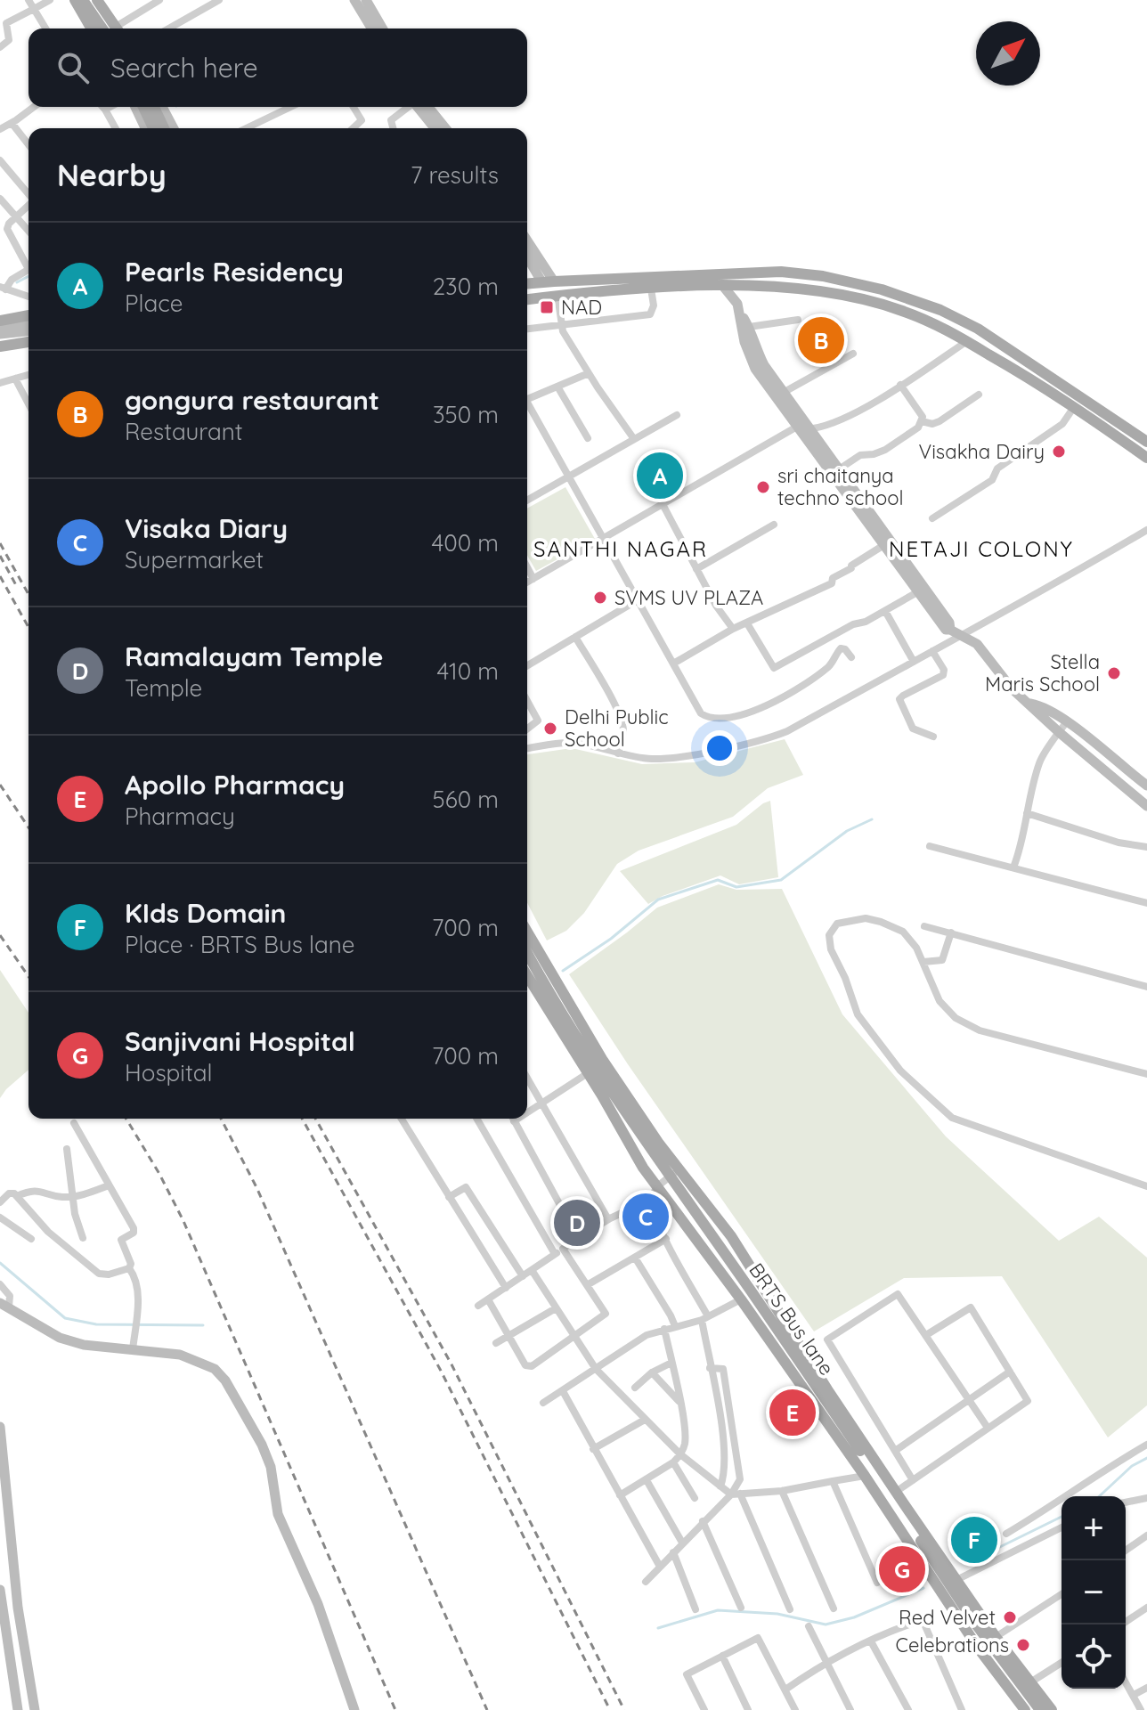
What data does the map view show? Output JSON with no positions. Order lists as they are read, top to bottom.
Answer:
{
  "streets": {
    "main road": ["BRTS Bus lane"]
  },
  "districts": ["SANTHI NAGAR", "NETAJI COLONY"],
  "places": {
    "transit": ["NAD"],
    "other": [
      "Visakha Dairy",
      "sri chaitanya techno school",
      "SVMS UV PLAZA",
      "Stella Maris School",
      "Delhi Public School",
      "Red Velvet",
      "Celebrations"
    ]
  },
  "north": "top right",
  "page": {
    "search": "Search here",
    "heading": ["Nearby", "7 results"],
    "list": [
      {
        "mark": "A",
        "name": "Pearls Residency",
        "note": "Place",
        "value": "230 m"
      },
      {
        "mark": "B",
        "name": "gongura restaurant",
        "note": "Restaurant",
        "value": "350 m"
      },
      {
        "mark": "C",
        "name": "Visaka Diary",
        "note": "Supermarket",
        "value": "400 m"
      },
      {
        "mark": "D",
        "name": "Ramalayam Temple",
        "note": "Temple",
        "value": "410 m"
      },
      {
        "mark": "E",
        "name": "Apollo Pharmacy",
        "note": "Pharmacy",
        "value": "560 m"
      },
      {
        "mark": "F",
        "name": "KIds Domain",
        "note": "Place · BRTS Bus lane",
        "value": "700 m"
      },
      {
        "mark": "G",
        "name": "Sanjivani Hospital",
        "note": "Hospital",
        "value": "700 m"
      }
    ],
    "pins": [
      "B",
      "A",
      "C",
      "D",
      "E",
      "F",
      "G"
    ],
    "map_buttons": ["+", "−"]
  }
}
